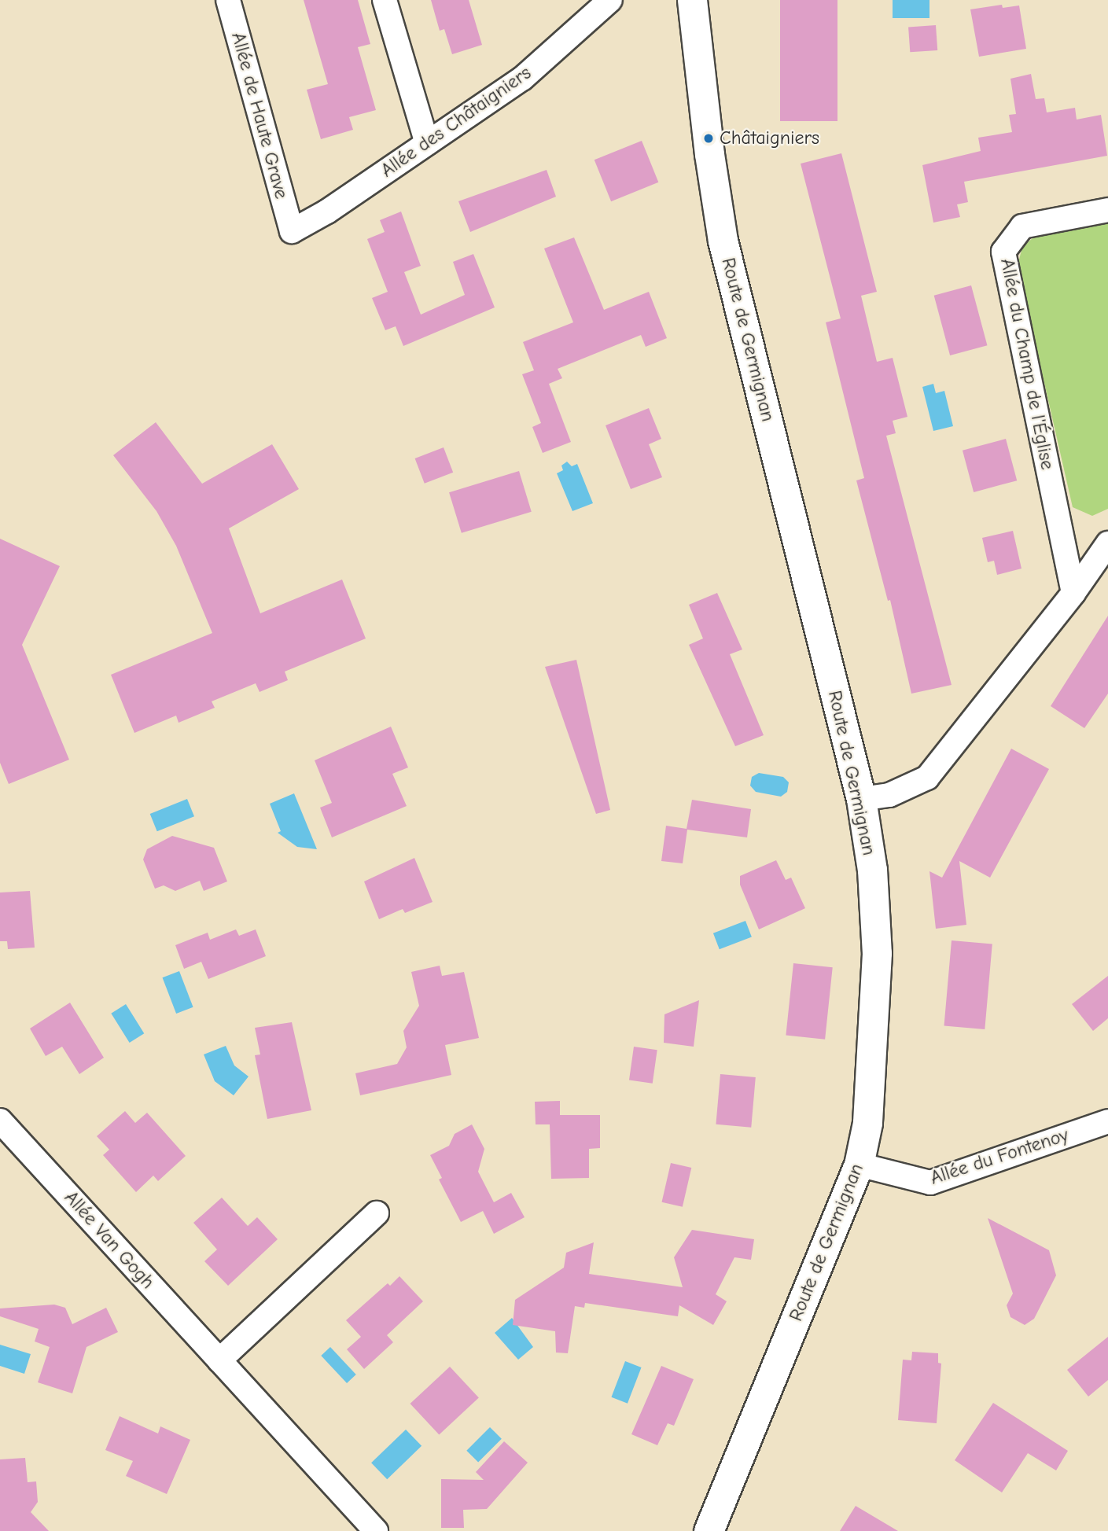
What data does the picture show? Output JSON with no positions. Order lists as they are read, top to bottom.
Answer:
{
  "streets": {
    "street": [
      "Allée de Haute Grave",
      "Allée des Châtaigniers",
      "Route de Germignan",
      "Allée du Champ de l'Église",
      "Allée du Fontenoy",
      "Allée Van Gogh"
    ]
  },
  "crossings": [
    ["Allée de Haute Grave", "Allée des Châtaigniers"],
    ["Route de Germignan", "Allée du Fontenoy"]
  ],
  "places": ["Châtaigniers"]
}
